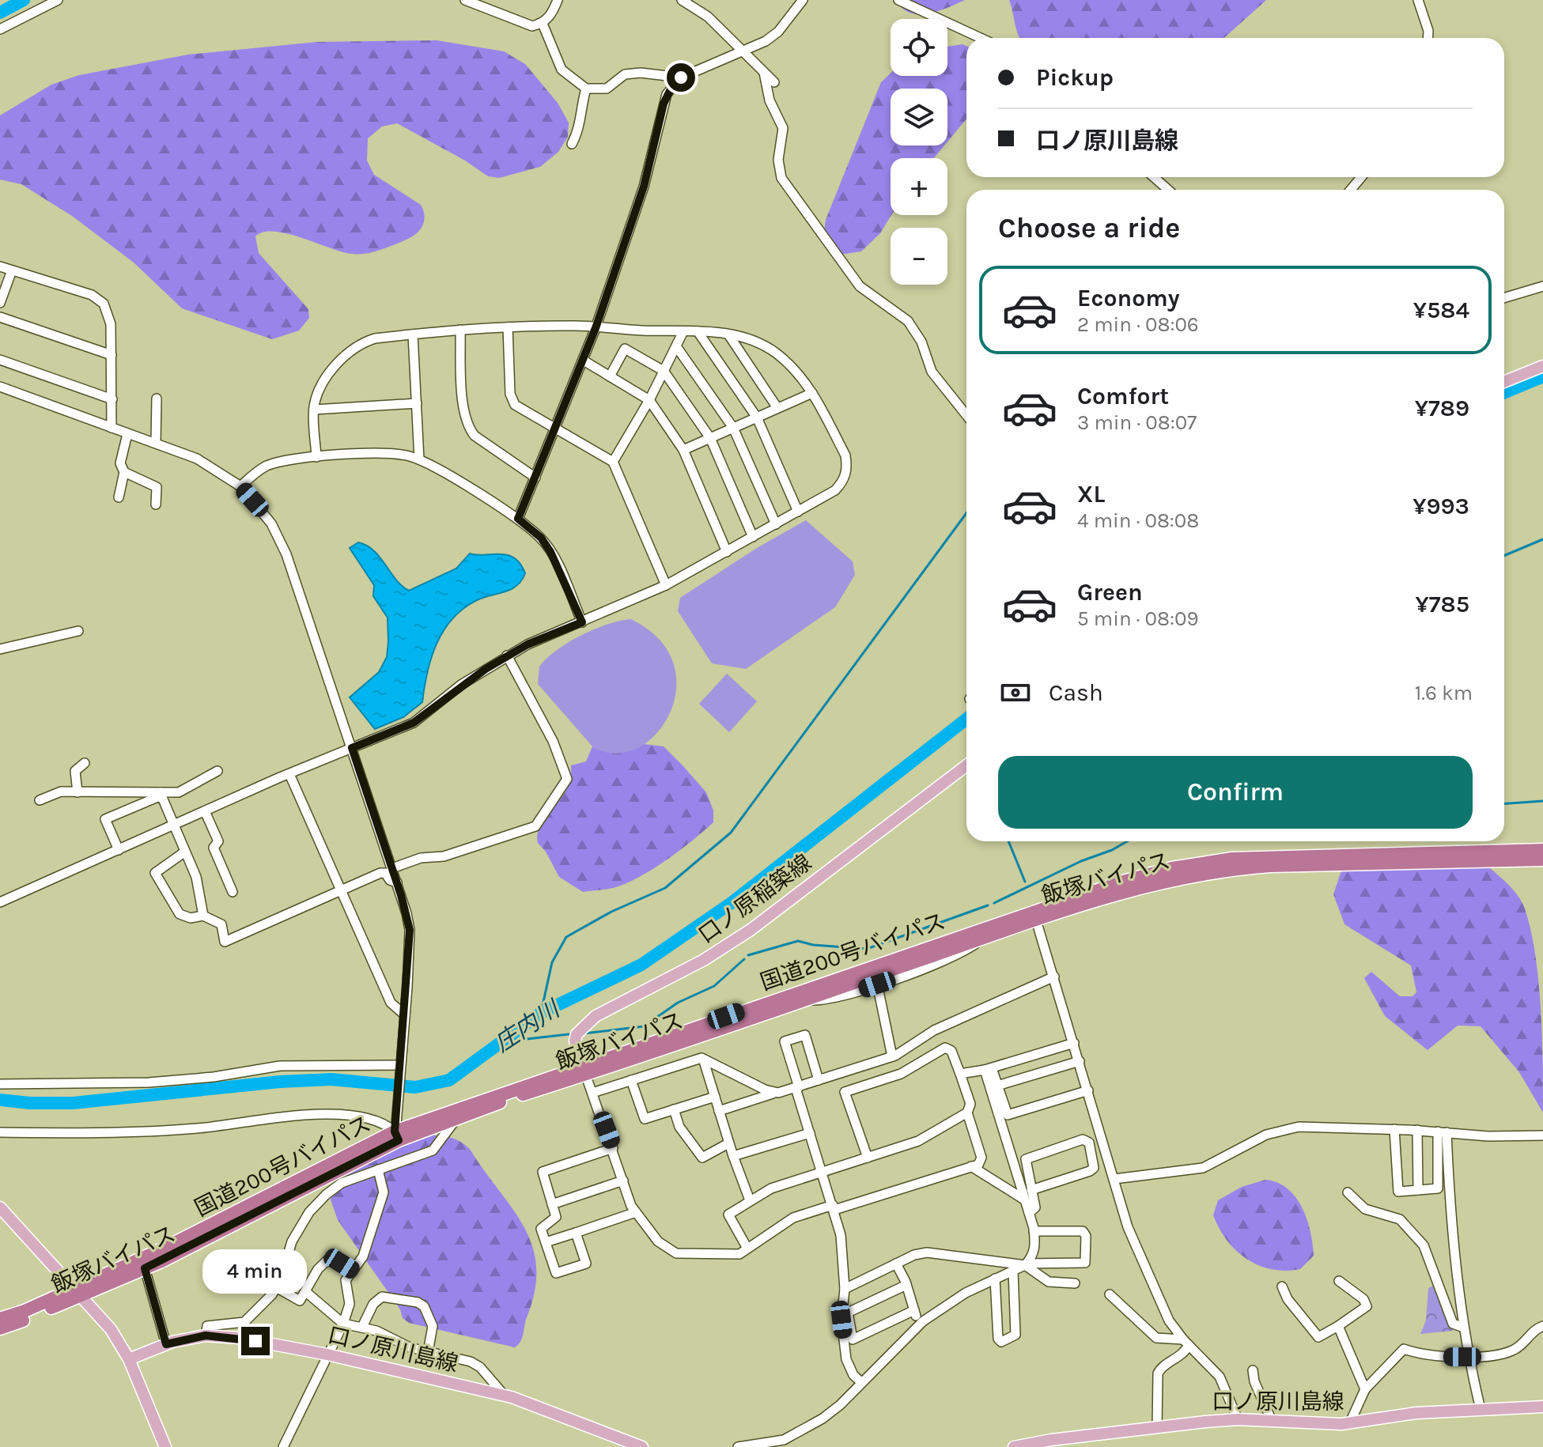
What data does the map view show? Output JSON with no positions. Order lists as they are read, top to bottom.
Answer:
{
  "streets": {
    "highway": ["飯塚バイパス", "国道200号バイパス"],
    "main road": ["口ノ原稲築線", "口ノ原川島線"]
  },
  "crossings": [
    ["飯塚バイパス", "口ノ原稲築線"],
    ["飯塚バイパス", "国道200号バイパス"],
    ["口ノ原稲築線", "国道200号バイパス"]
  ],
  "water": ["庄内川"],
  "page": {
    "map_buttons": ["+", "−"],
    "banner": ["Pickup", "口ノ原川島線"],
    "heading": "Choose a ride",
    "list": [
      {
        "name": "Economy",
        "note": "2 min · 08:06",
        "value": "¥584"
      },
      {
        "name": "Comfort",
        "note": "3 min · 08:07",
        "value": "¥789"
      },
      {
        "name": "XL",
        "note": "4 min · 08:08",
        "value": "¥993"
      },
      {
        "name": "Green",
        "note": "5 min · 08:09",
        "value": "¥785"
      }
    ],
    "pay": ["Cash", "1.6 km"],
    "buttons": "Confirm",
    "bubble": "4 min"
  }
}
